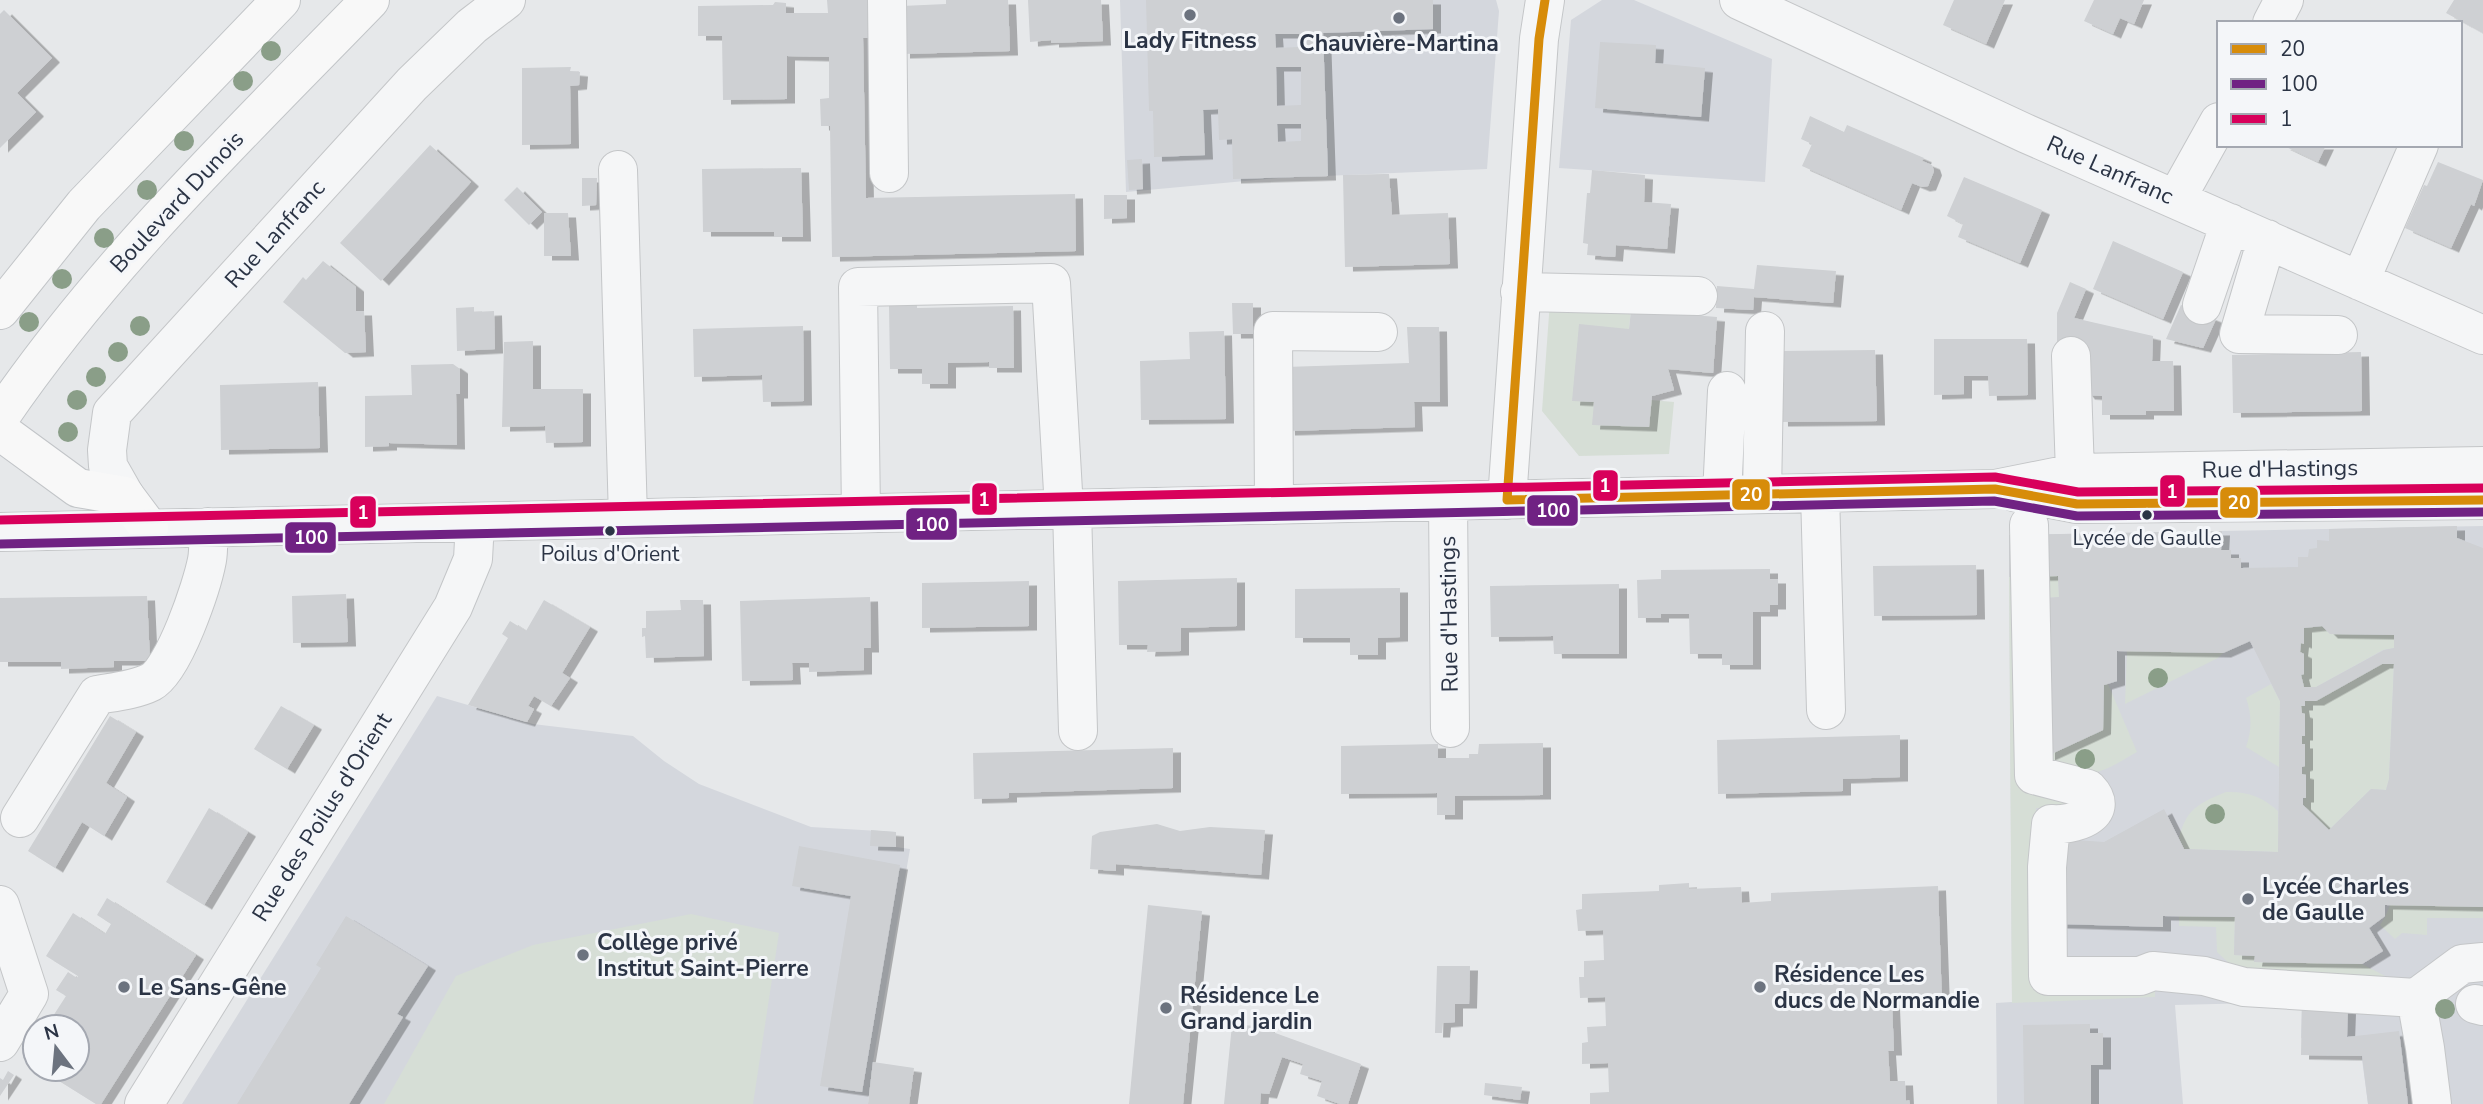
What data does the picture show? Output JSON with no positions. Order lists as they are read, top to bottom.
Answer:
{
  "streets": {
    "main road": ["Boulevard Dunois"],
    "street": ["Rue Lanfranc", "Rue d'Hastings", "Rue des Poilus d'Orient"]
  },
  "crossings": [
    ["Rue d'Hastings", "Rue des Poilus d'Orient"]
  ],
  "places": [
    "Lady Fitness",
    "Chauvière-Martina",
    "Lycée de Gaulle",
    "Poilus d'Orient",
    "Lycée Charles de Gaulle",
    "Collège privé Institut Saint-Pierre",
    "Le Sans-Gêne",
    "Résidence Les ducs de Normandie",
    "Résidence Le Grand jardin"
  ],
  "lines": ["transit line 20", "transit line 1", "transit line 100"],
  "legend": ["20", "100", "1"],
  "north": "top"
}
